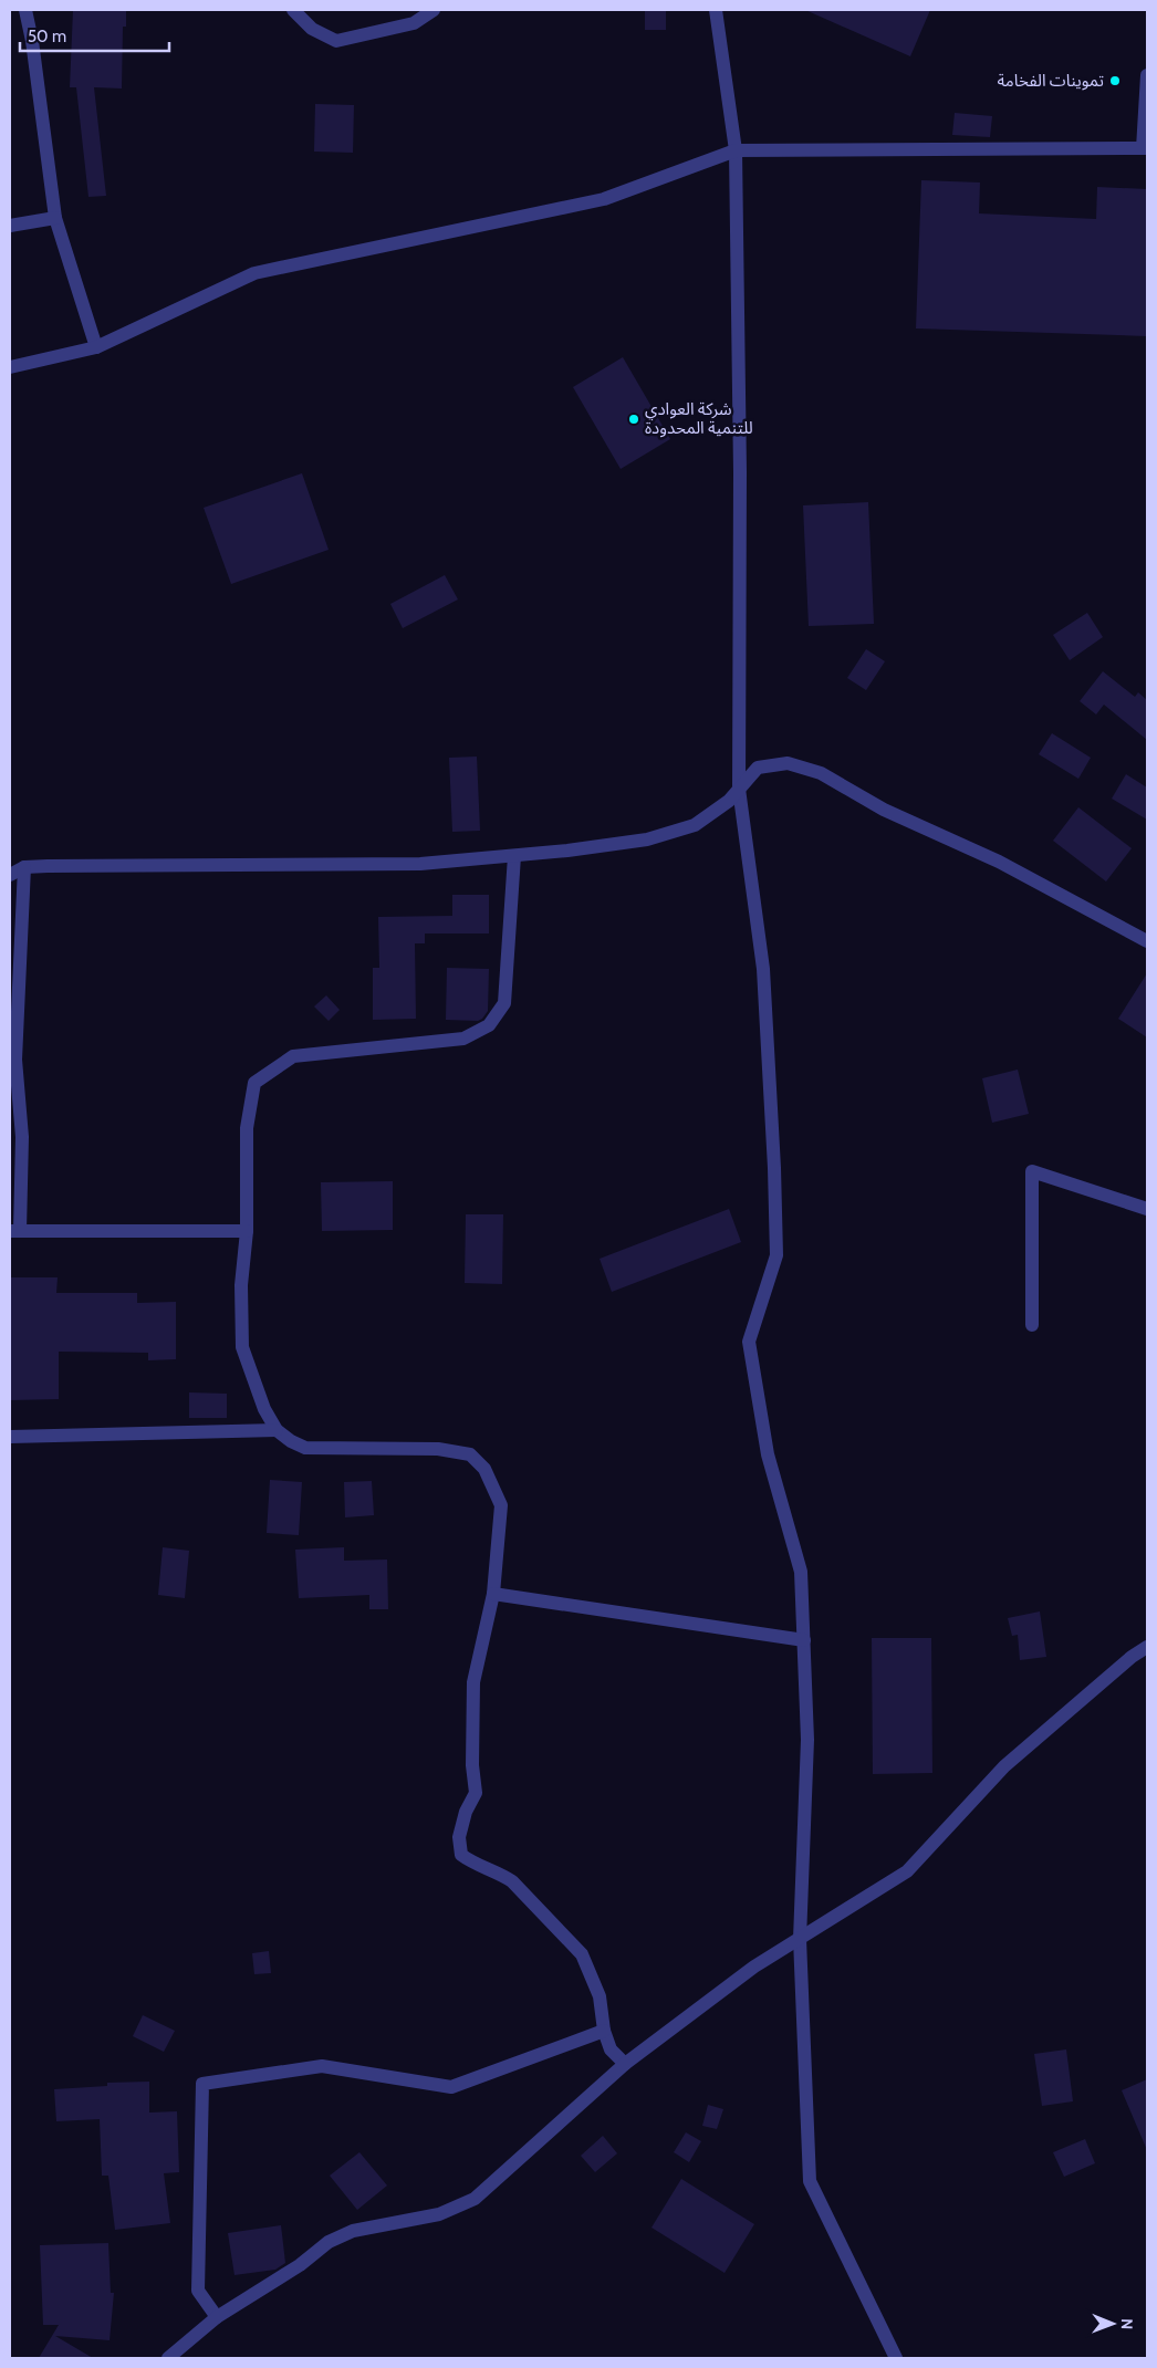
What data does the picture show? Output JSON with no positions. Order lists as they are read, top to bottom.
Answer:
{
  "places": ["تموينات الفخامة", "شركة العوادي للتنمية المحدودة"],
  "scale_bar": "50 m",
  "north": "right"
}
